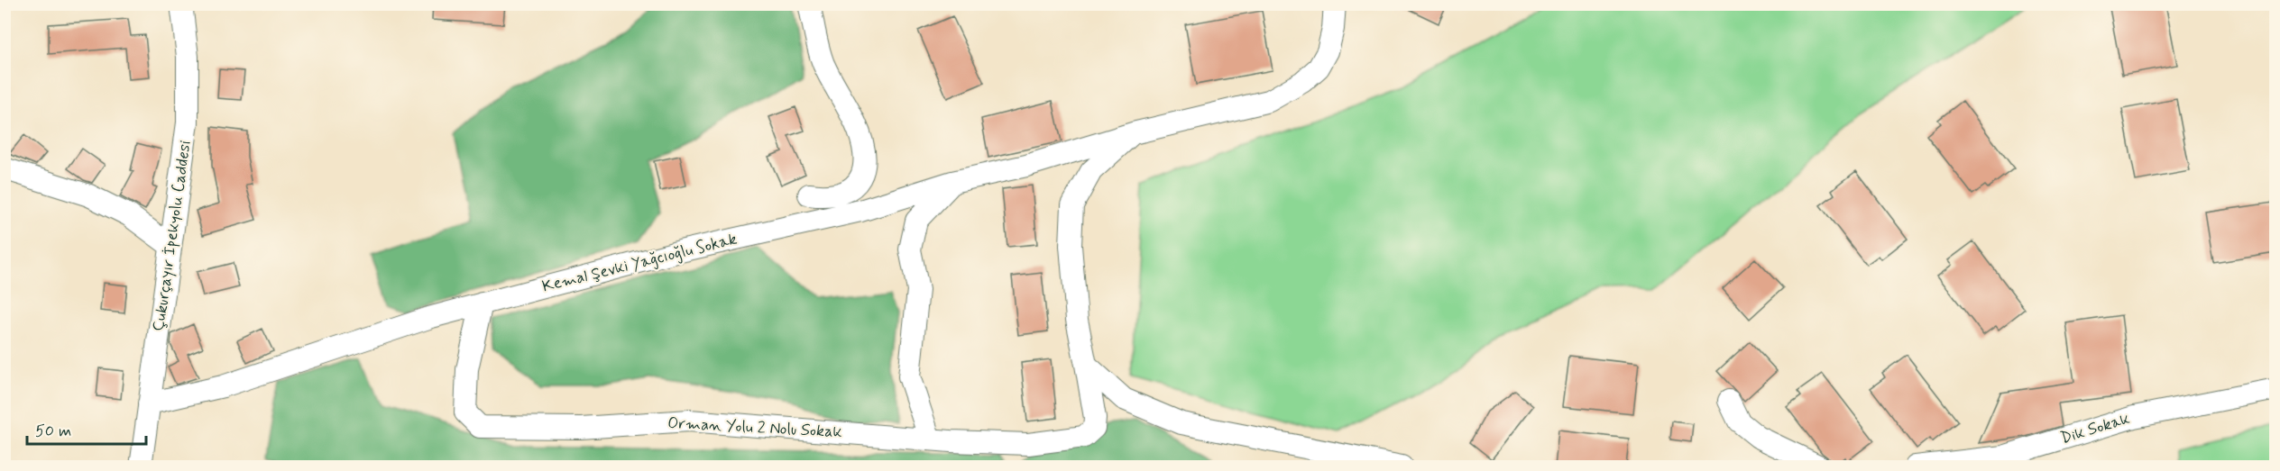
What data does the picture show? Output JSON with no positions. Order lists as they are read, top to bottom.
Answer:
{
  "streets": {
    "street": [
      "Çukurçayır İpekyolu Caddesi",
      "Kemal Şevki Yağcıoğlu Sokak",
      "Orman Yolu 2 Nolu Sokak",
      "Dik Sokak"
    ]
  },
  "crossings": [
    ["Çukurçayır İpekyolu Caddesi", "Kemal Şevki Yağcıoğlu Sokak"],
    ["Kemal Şevki Yağcıoğlu Sokak", "Orman Yolu 2 Nolu Sokak"]
  ],
  "scale_bar": "50 m"
}
